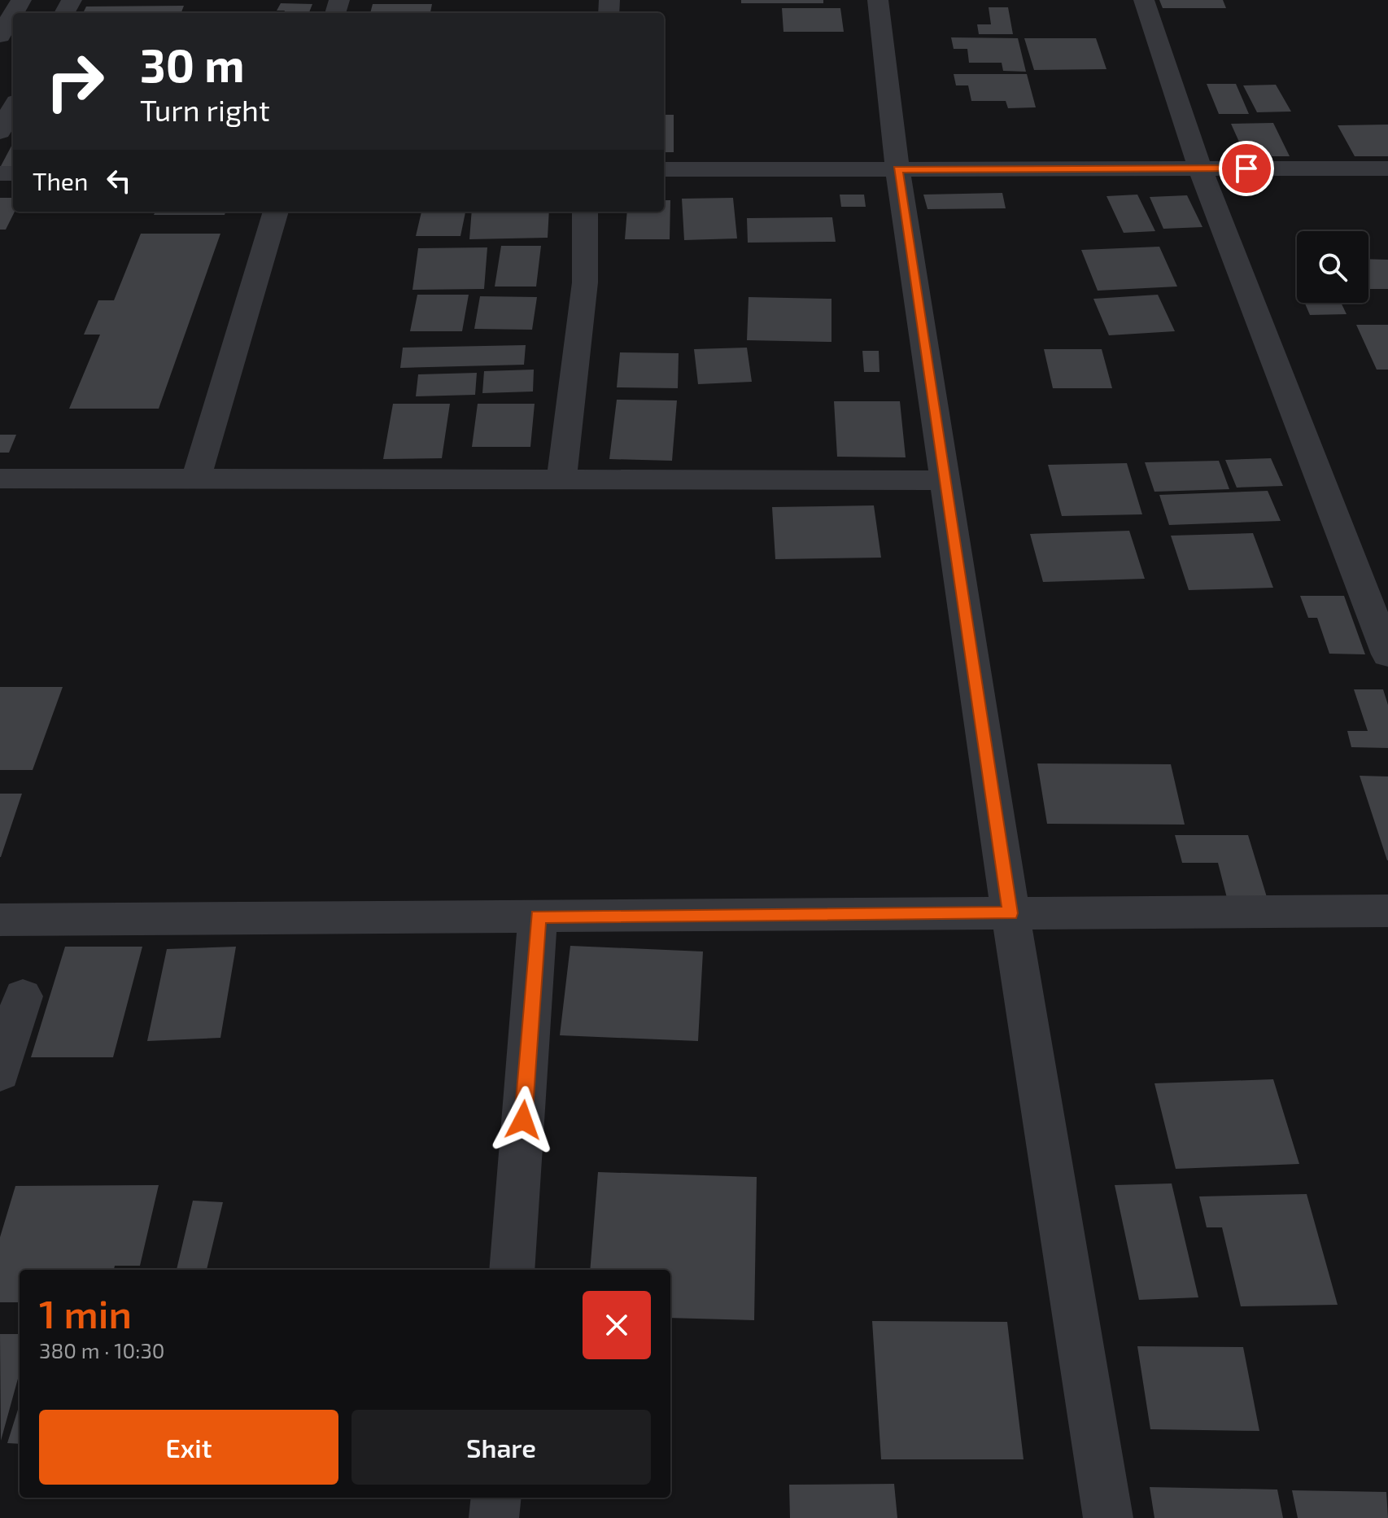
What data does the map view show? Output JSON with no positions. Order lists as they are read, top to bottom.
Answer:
{
  "page": {
    "turn": ["30 m", "Turn right"],
    "then": "Then",
    "heading": ["1 min", "380 m · 10:30"],
    "buttons": ["Exit", "Share"]
  }
}
